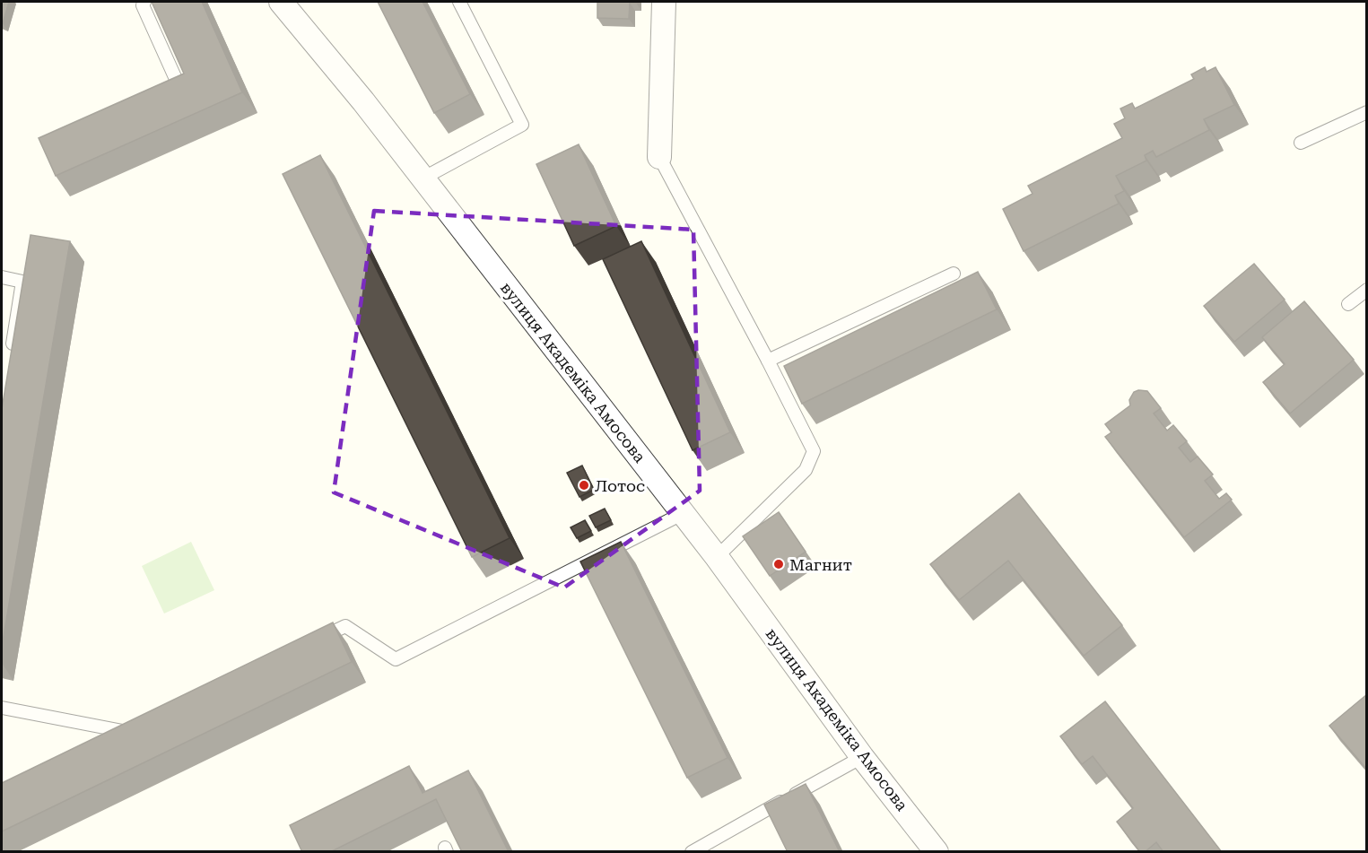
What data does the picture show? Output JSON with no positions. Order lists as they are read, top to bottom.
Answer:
{
  "streets": {
    "street": ["вулиця Академіка Амосова"]
  },
  "places": ["Лотос", "Магнит"]
}
